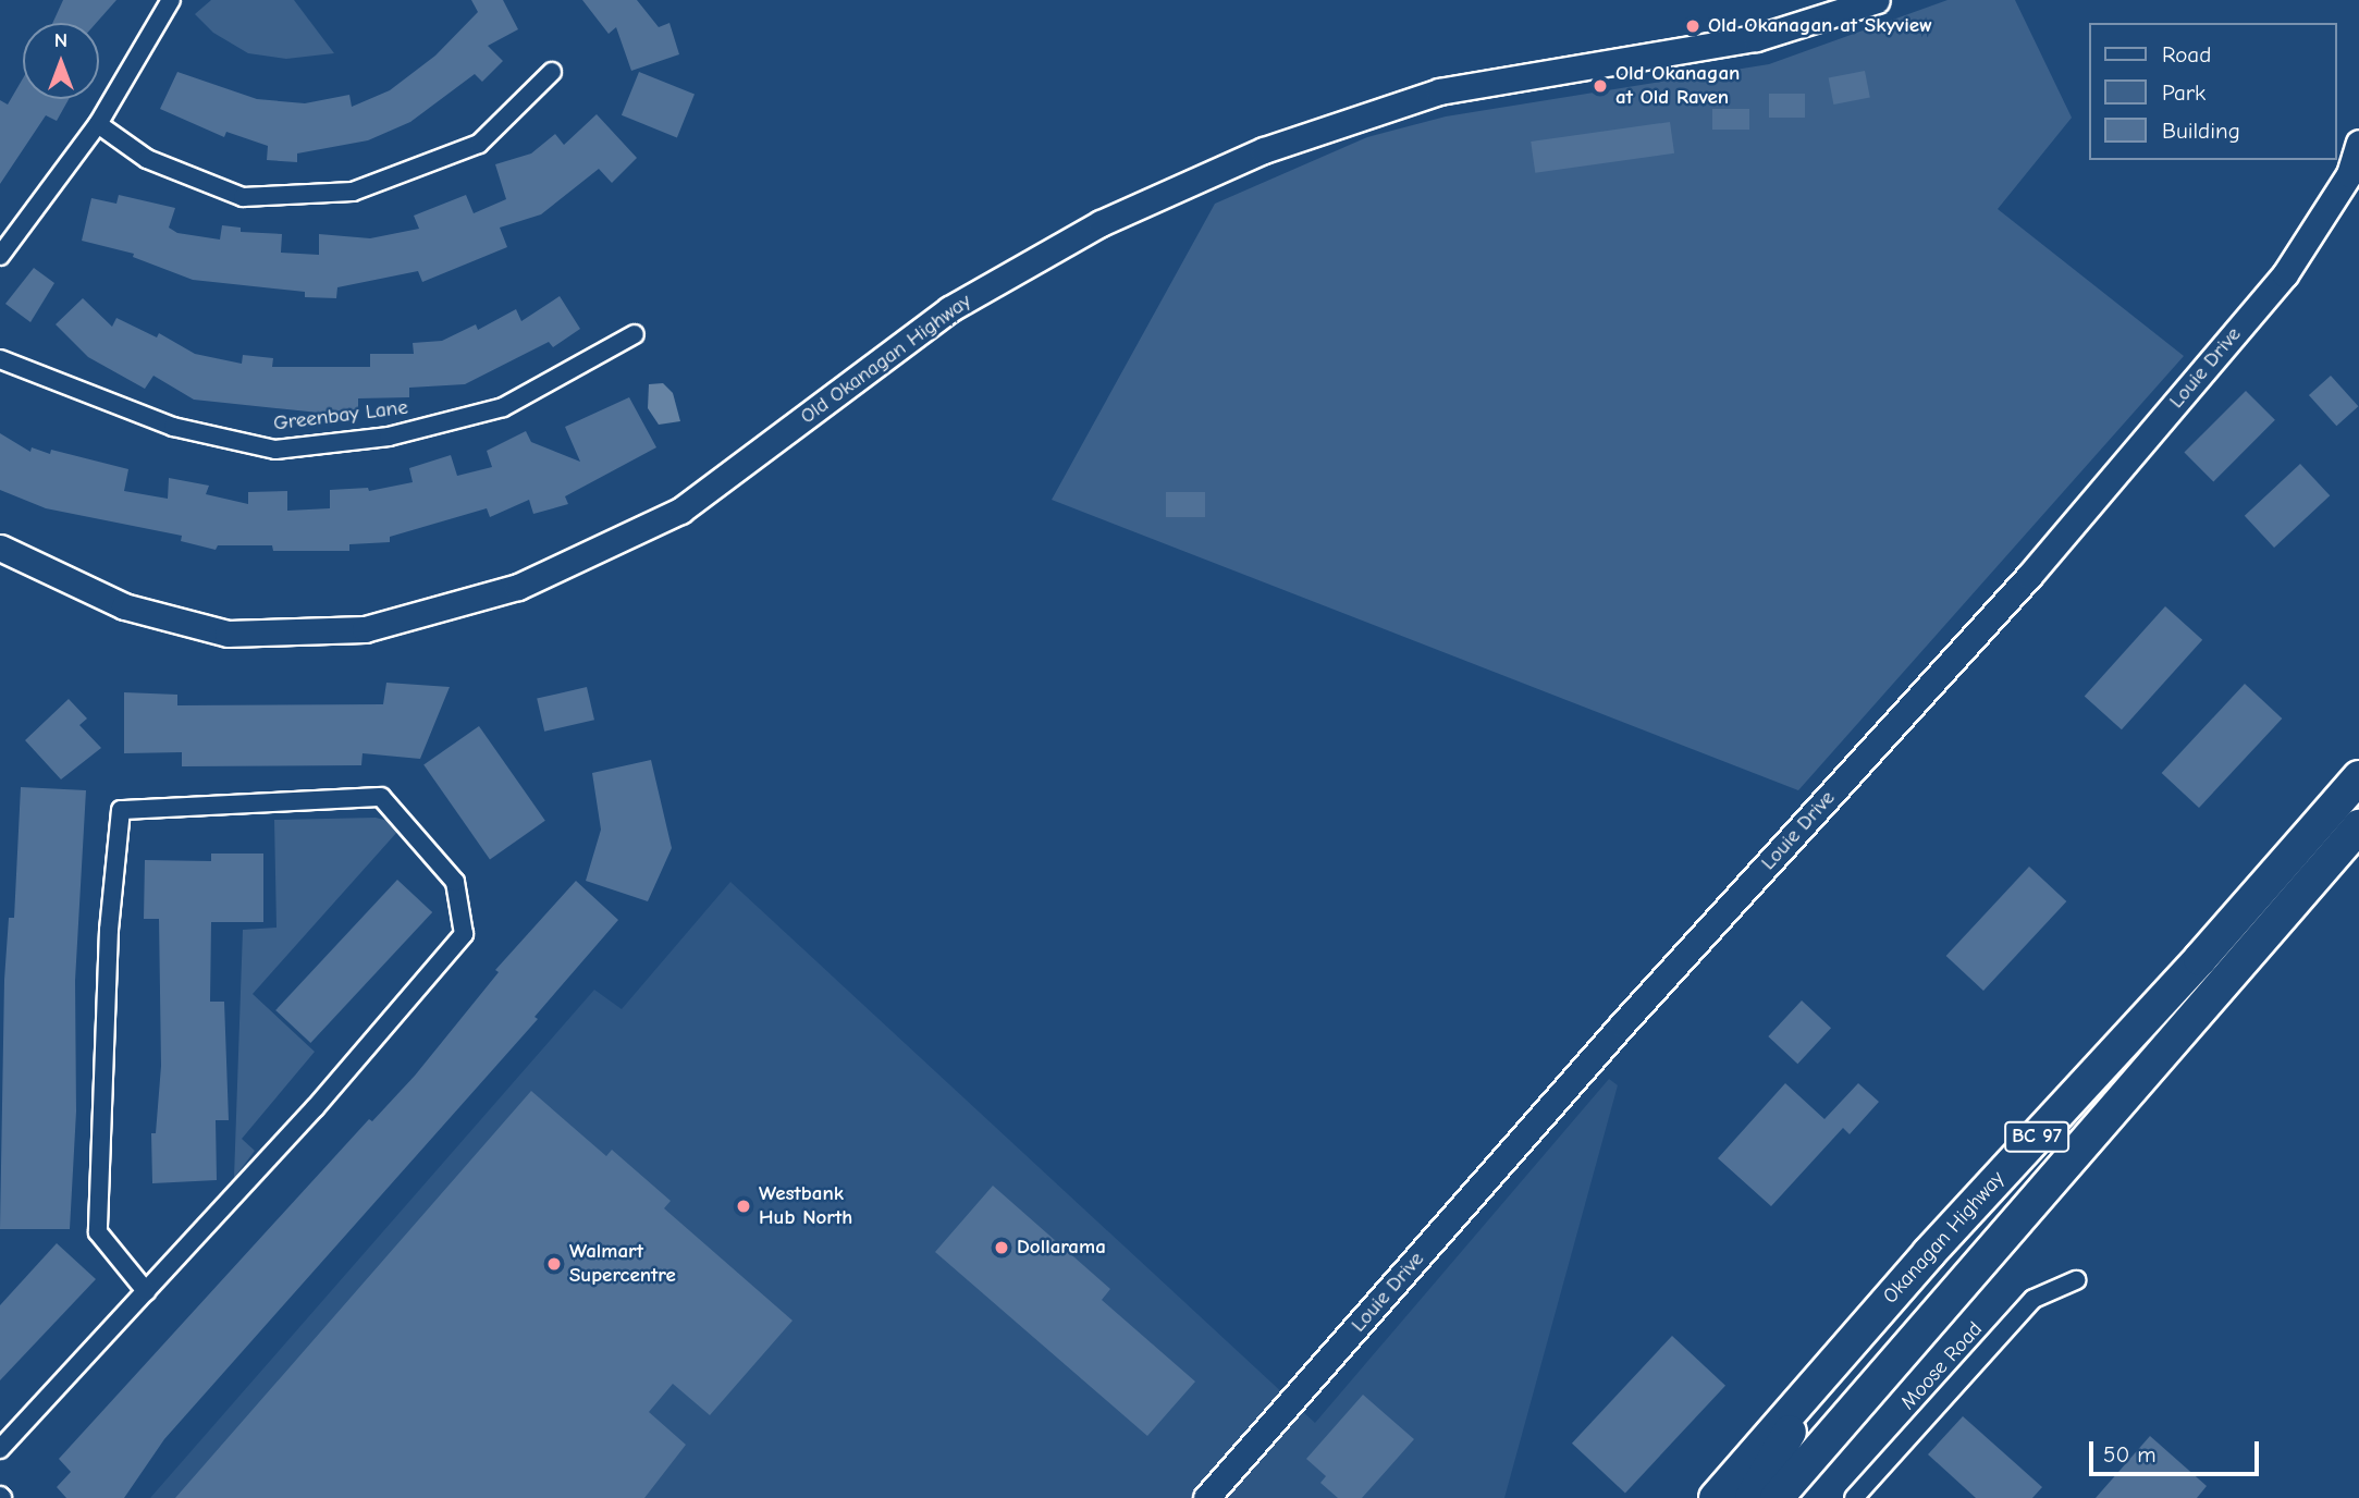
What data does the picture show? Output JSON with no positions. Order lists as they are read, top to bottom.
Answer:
{
  "streets": {
    "highway": ["BC 97", "Okanagan Highway"],
    "street": [
      "Old Okanagan Highway",
      "Louie Drive",
      "Greenbay Lane",
      "Moose Road"
    ]
  },
  "places": [
    "Old Okanagan at Skyview",
    "Old Okanagan at Old Raven",
    "Westbank Hub North",
    "Dollarama",
    "Walmart Supercentre"
  ],
  "legend": ["Road", "Park", "Building"],
  "scale_bar": "50 m",
  "north": "top"
}
